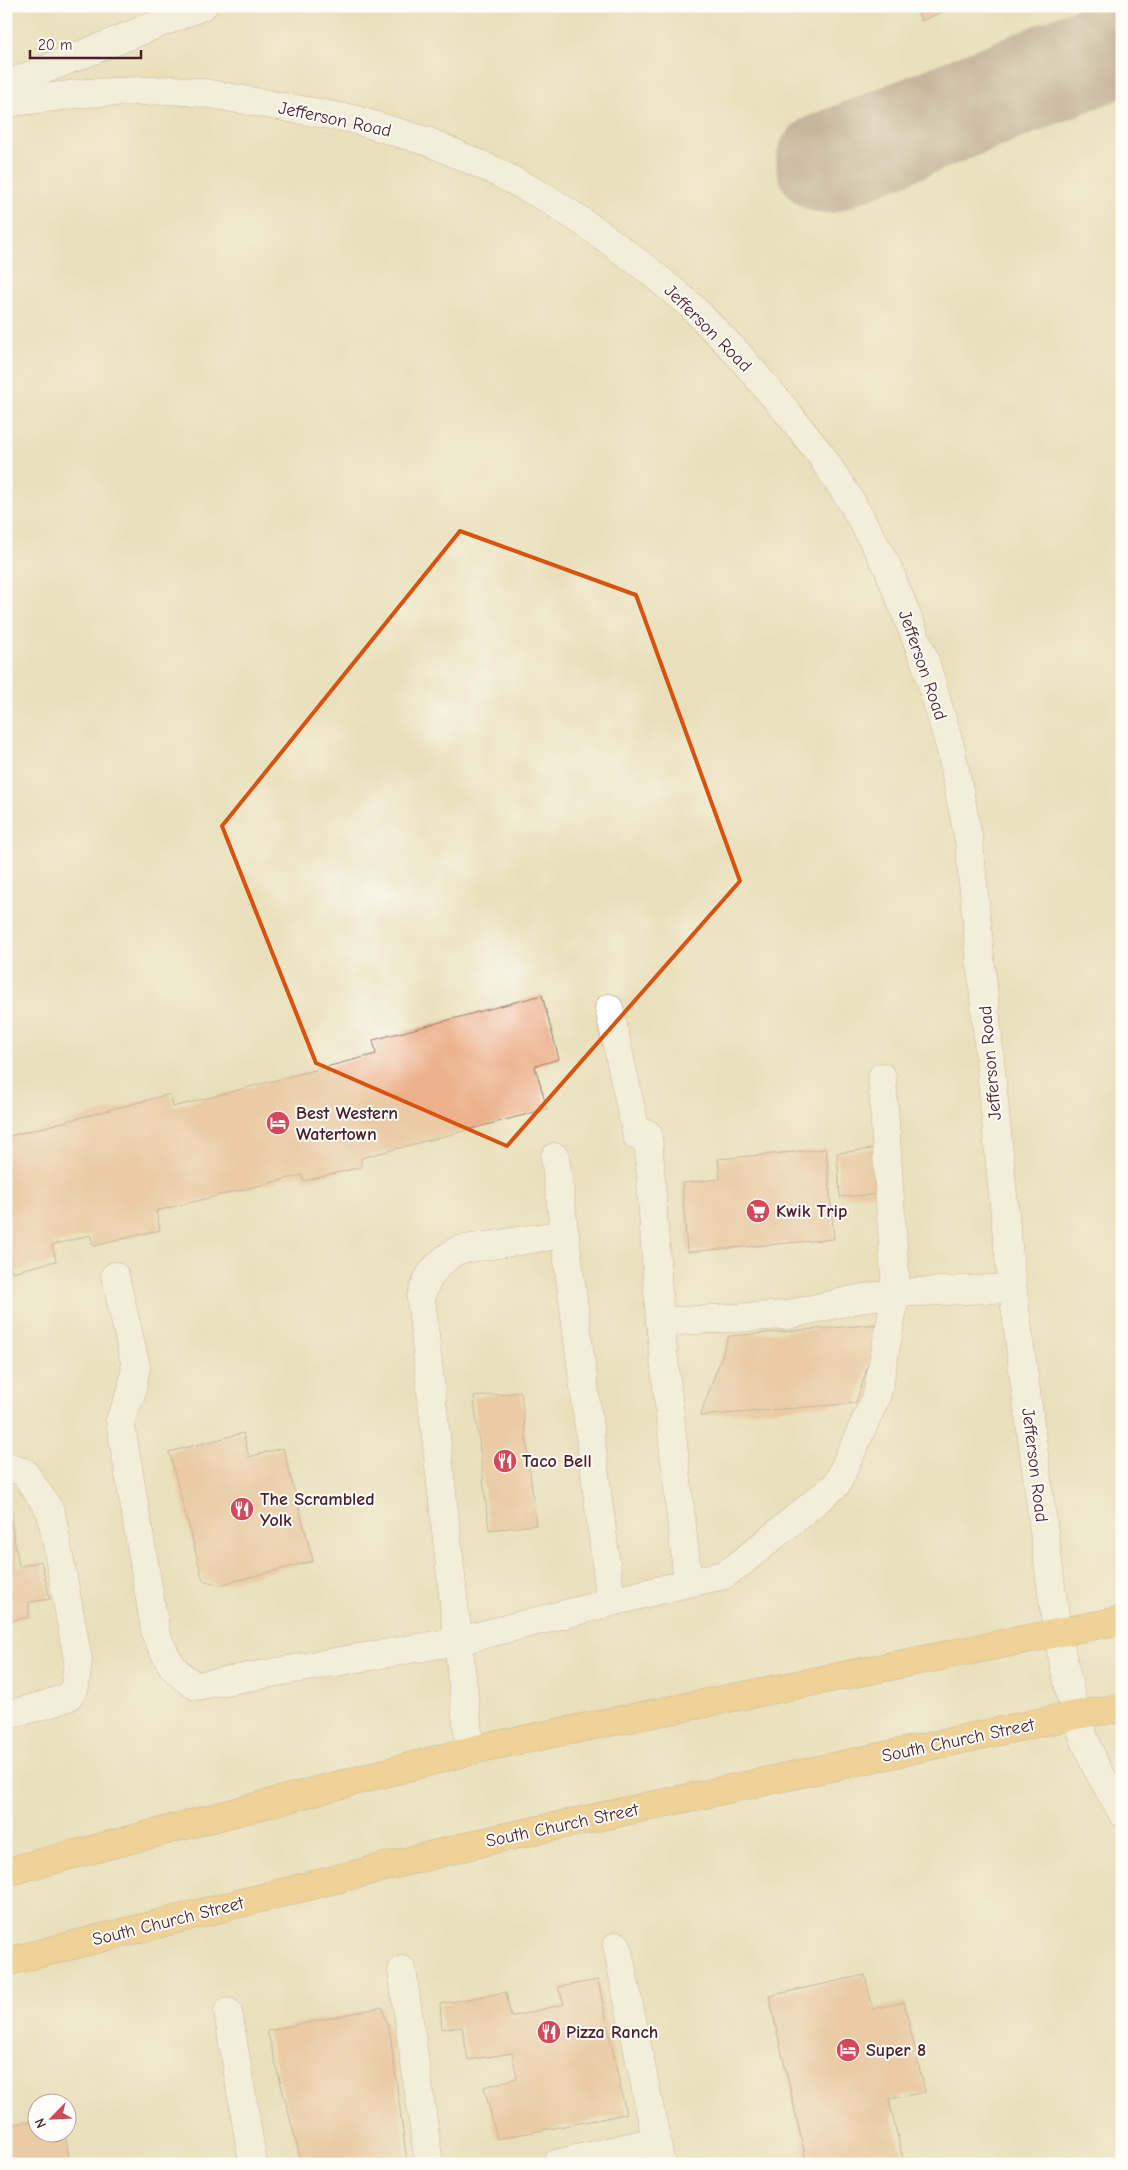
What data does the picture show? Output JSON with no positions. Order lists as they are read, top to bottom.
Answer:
{
  "streets": {
    "main road": ["South Church Street"],
    "street": ["Jefferson Road"]
  },
  "crossings": [
    ["Jefferson Road", "South Church Street"]
  ],
  "places": {
    "hotel": ["Best Western Watertown", "Super 8"],
    "supermarket": ["Kwik Trip"],
    "restaurant": ["Taco Bell", "The Scrambled Yolk", "Pizza Ranch"]
  },
  "scale_bar": "20 m",
  "north": "bottom left"
}
